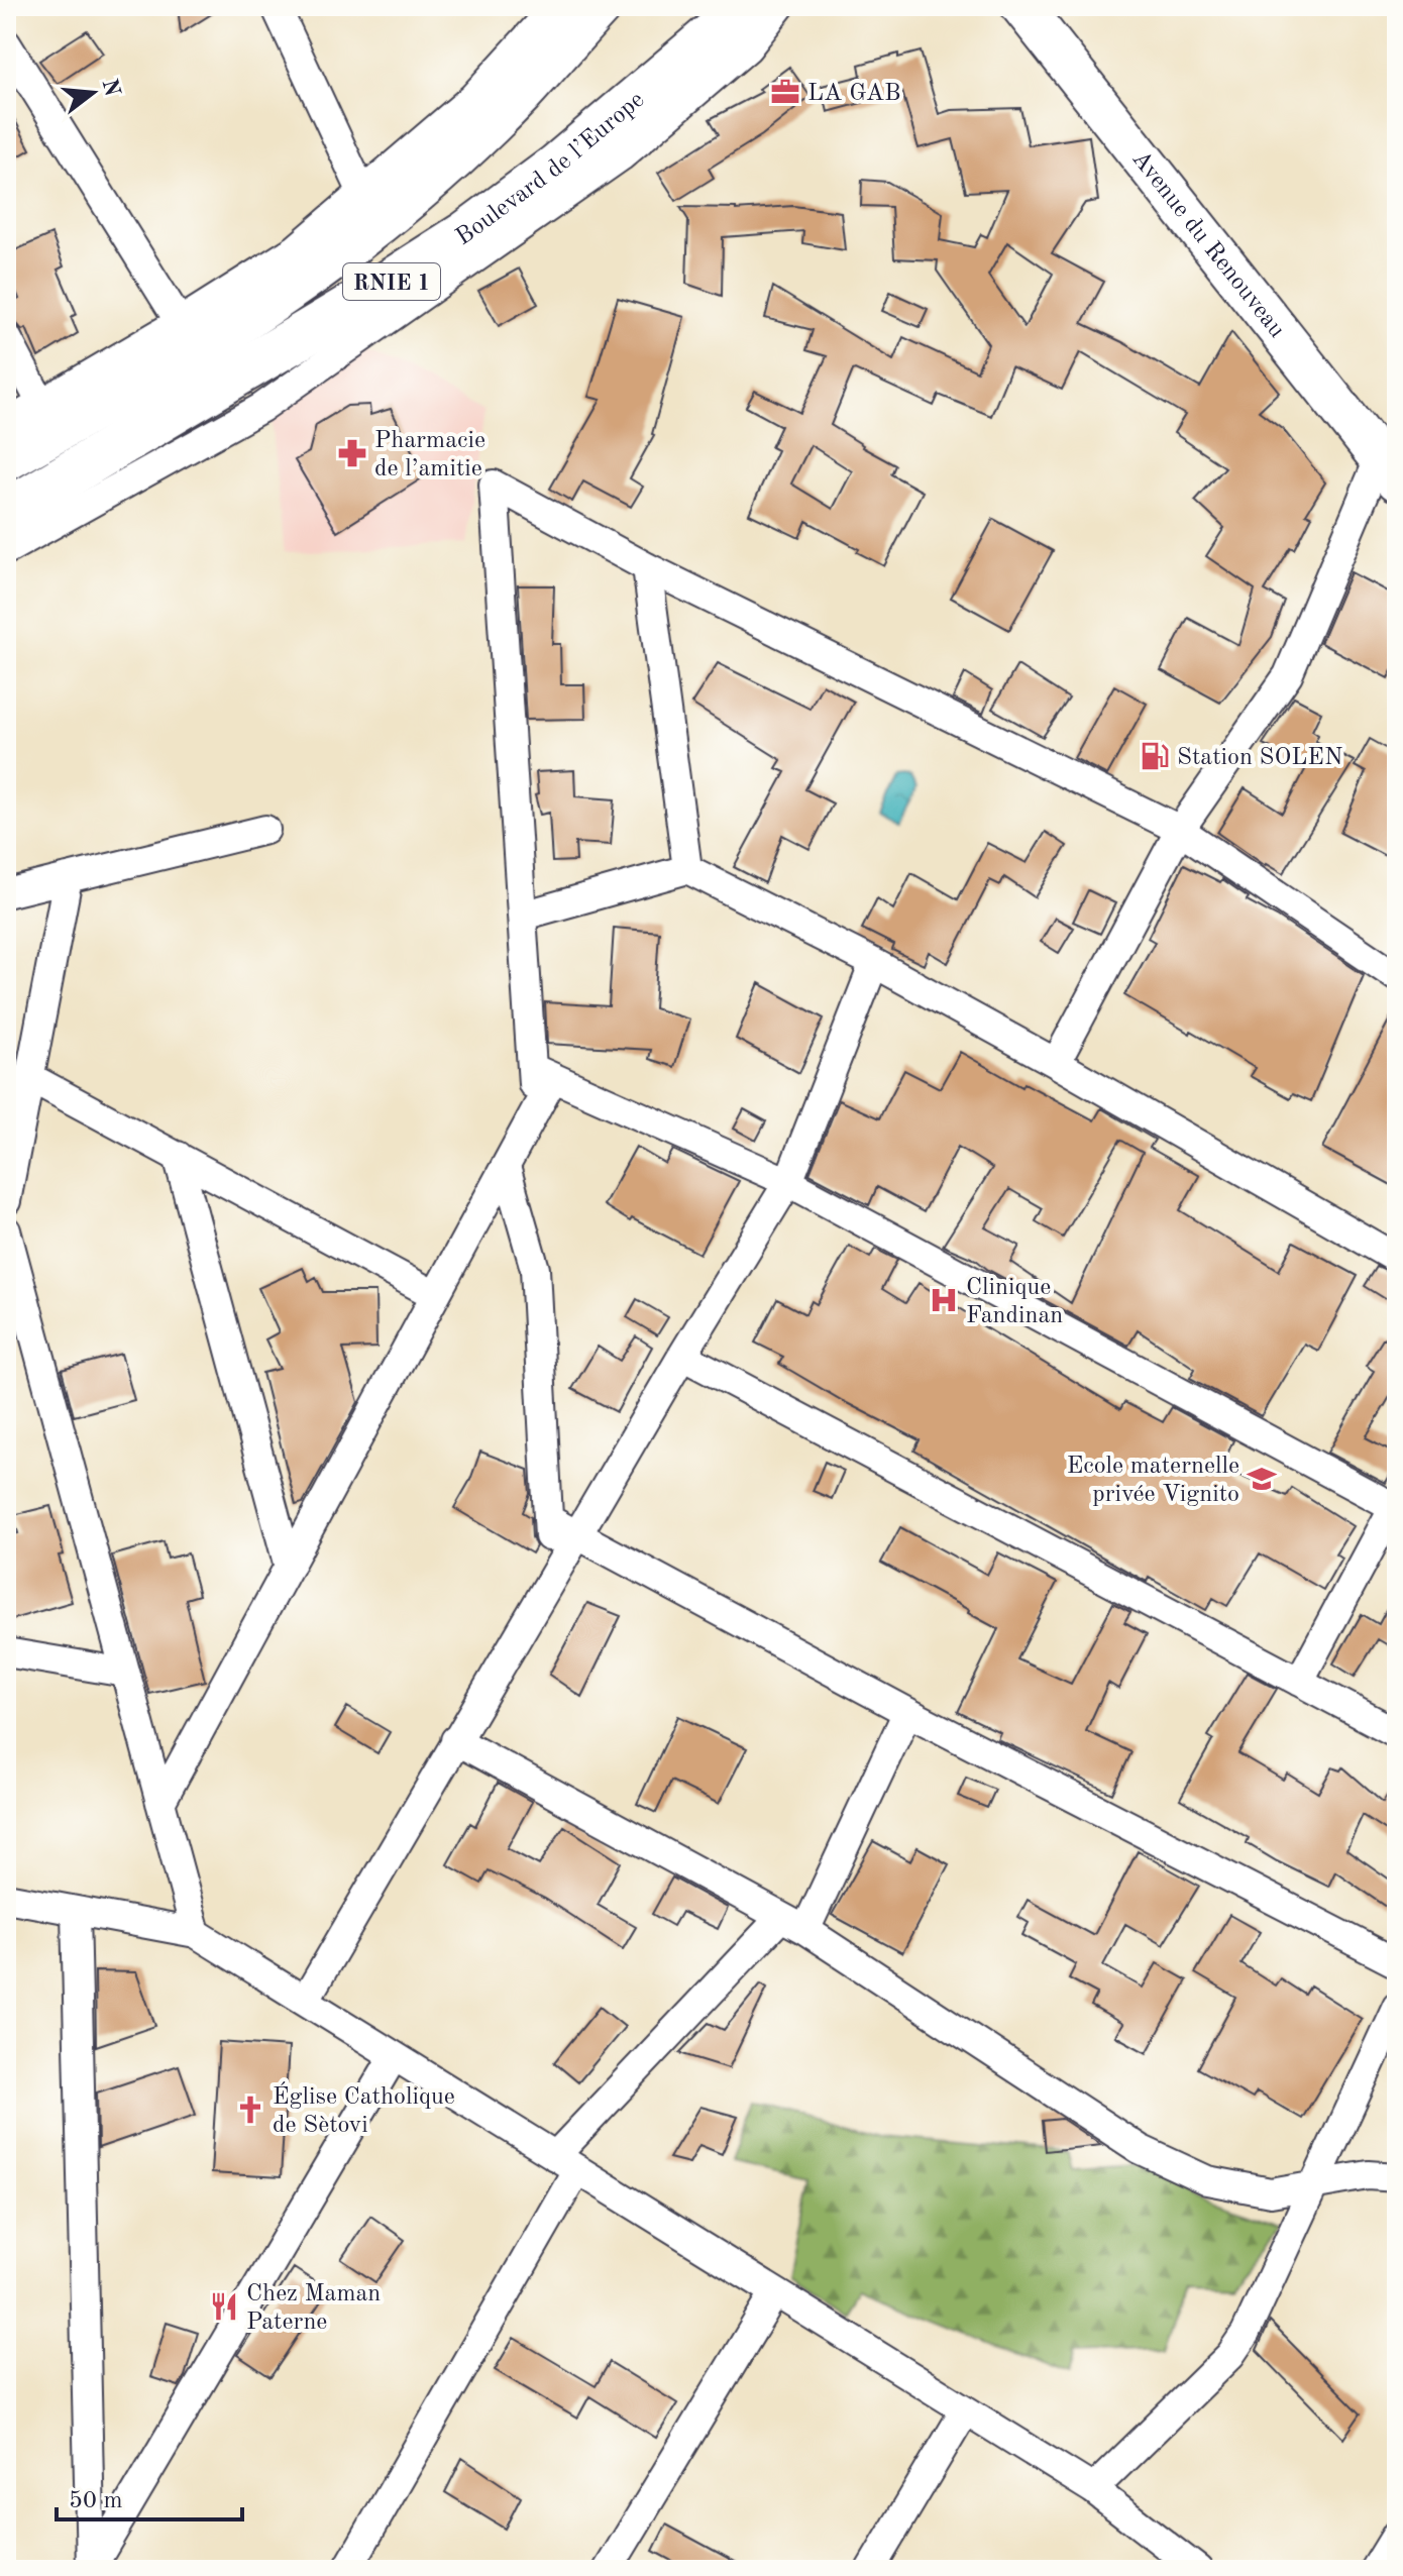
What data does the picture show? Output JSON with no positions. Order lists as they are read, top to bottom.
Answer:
{
  "streets": {
    "highway": ["Boulevard de l’Europe", "RNIE 1"],
    "main road": ["Avenue du Renouveau"]
  },
  "places": {
    "office": ["LA GAB"],
    "pharmacy": ["Pharmacie de l’amitie"],
    "fuel station": ["Station SOLEN"],
    "hospital": ["Clinique Fandinan"],
    "school or university": ["Ecole maternelle privée Vignito"],
    "church": ["Église Catholique de Sètovi"],
    "restaurant": ["Chez Maman Paterne"]
  },
  "scale_bar": "50 m",
  "north": "right"
}
